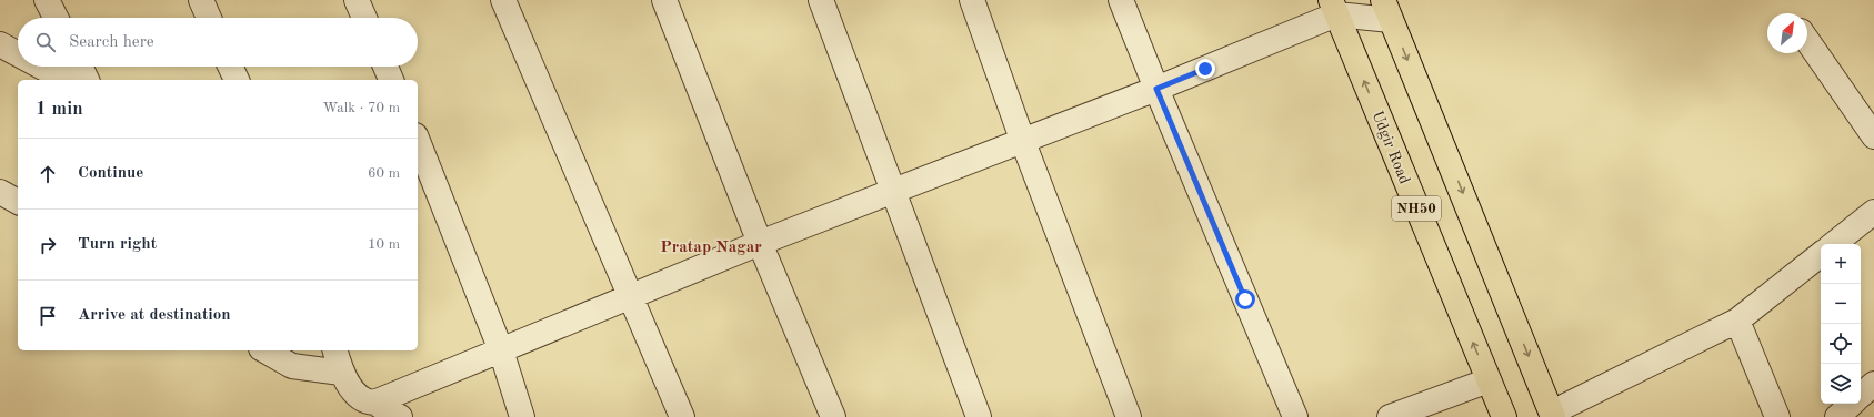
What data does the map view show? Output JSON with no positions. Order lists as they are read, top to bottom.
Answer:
{
  "streets": {
    "highway": ["Udgir Road", "NH50"]
  },
  "districts": ["Pratap Nagar"],
  "north": "top right",
  "page": {
    "search": "Search here",
    "heading": ["1 min", "Walk · 70 m"],
    "list": [
      ["Continue", "60 m"],
      ["Turn right", "10 m"],
      "Arrive at destination"
    ],
    "map_buttons": ["+", "−"]
  }
}
